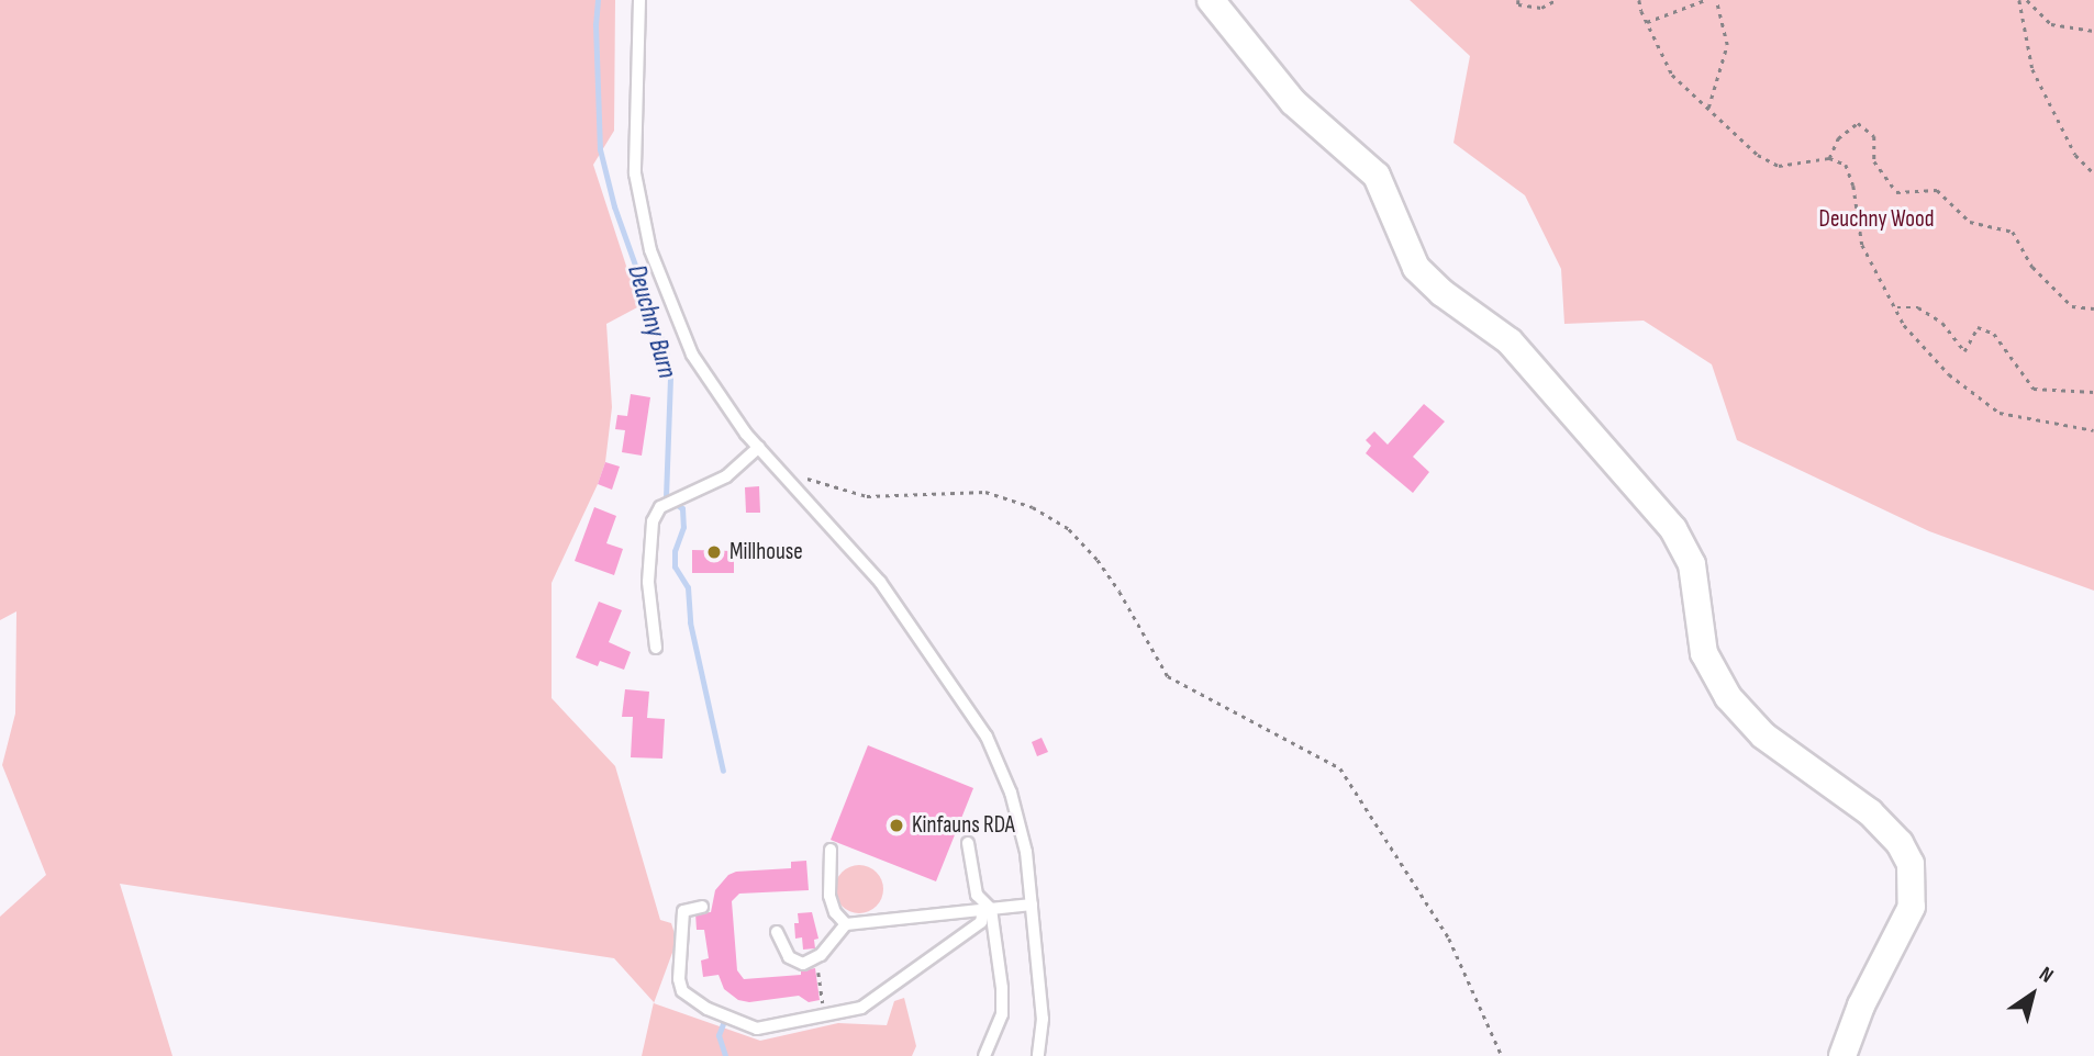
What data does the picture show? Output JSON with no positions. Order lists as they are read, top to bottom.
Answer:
{
  "water": ["Deuchny Burn"],
  "parks": ["Deuchny Wood"],
  "places": ["Millhouse", "Kinfauns RDA"],
  "north": "top right"
}
